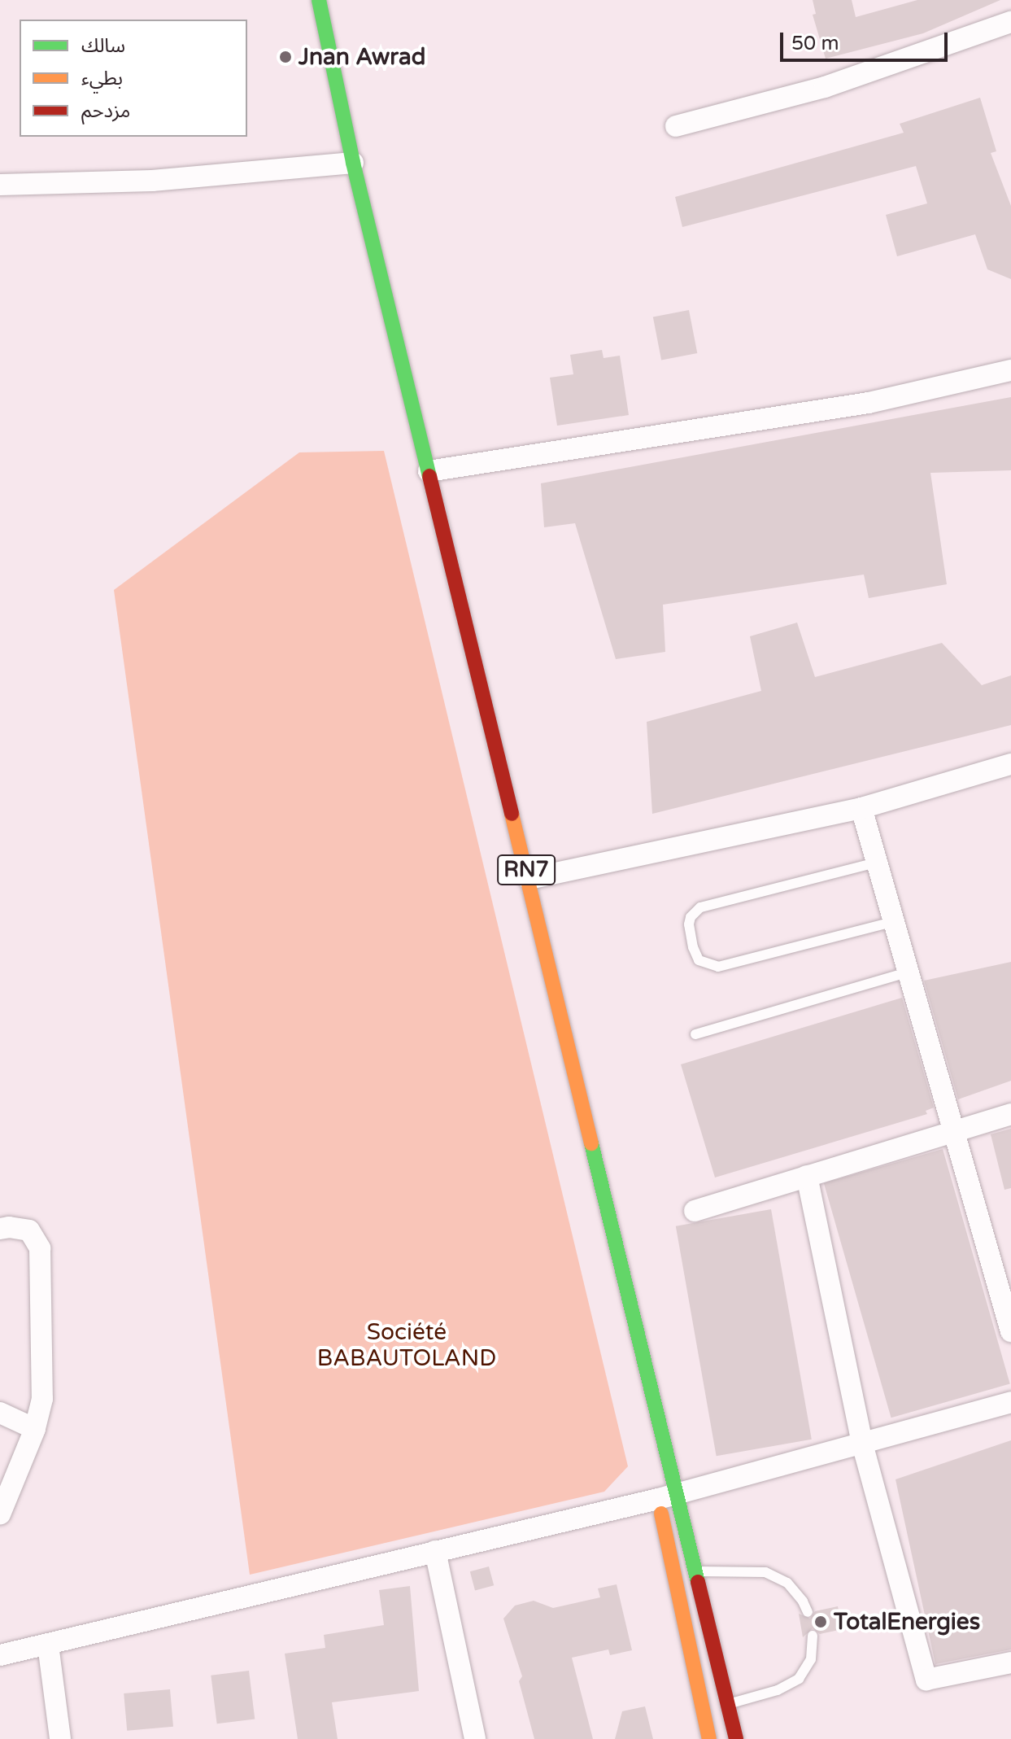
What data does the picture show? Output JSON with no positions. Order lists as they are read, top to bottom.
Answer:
{
  "streets": {
    "main road": ["RN7"]
  },
  "parks": ["Société BABAUTOLAND"],
  "places": ["Jnan Awrad", "TotalEnergies"],
  "legend": ["سالك", "بطيء", "مزدحم"],
  "scale_bar": "50 m"
}
